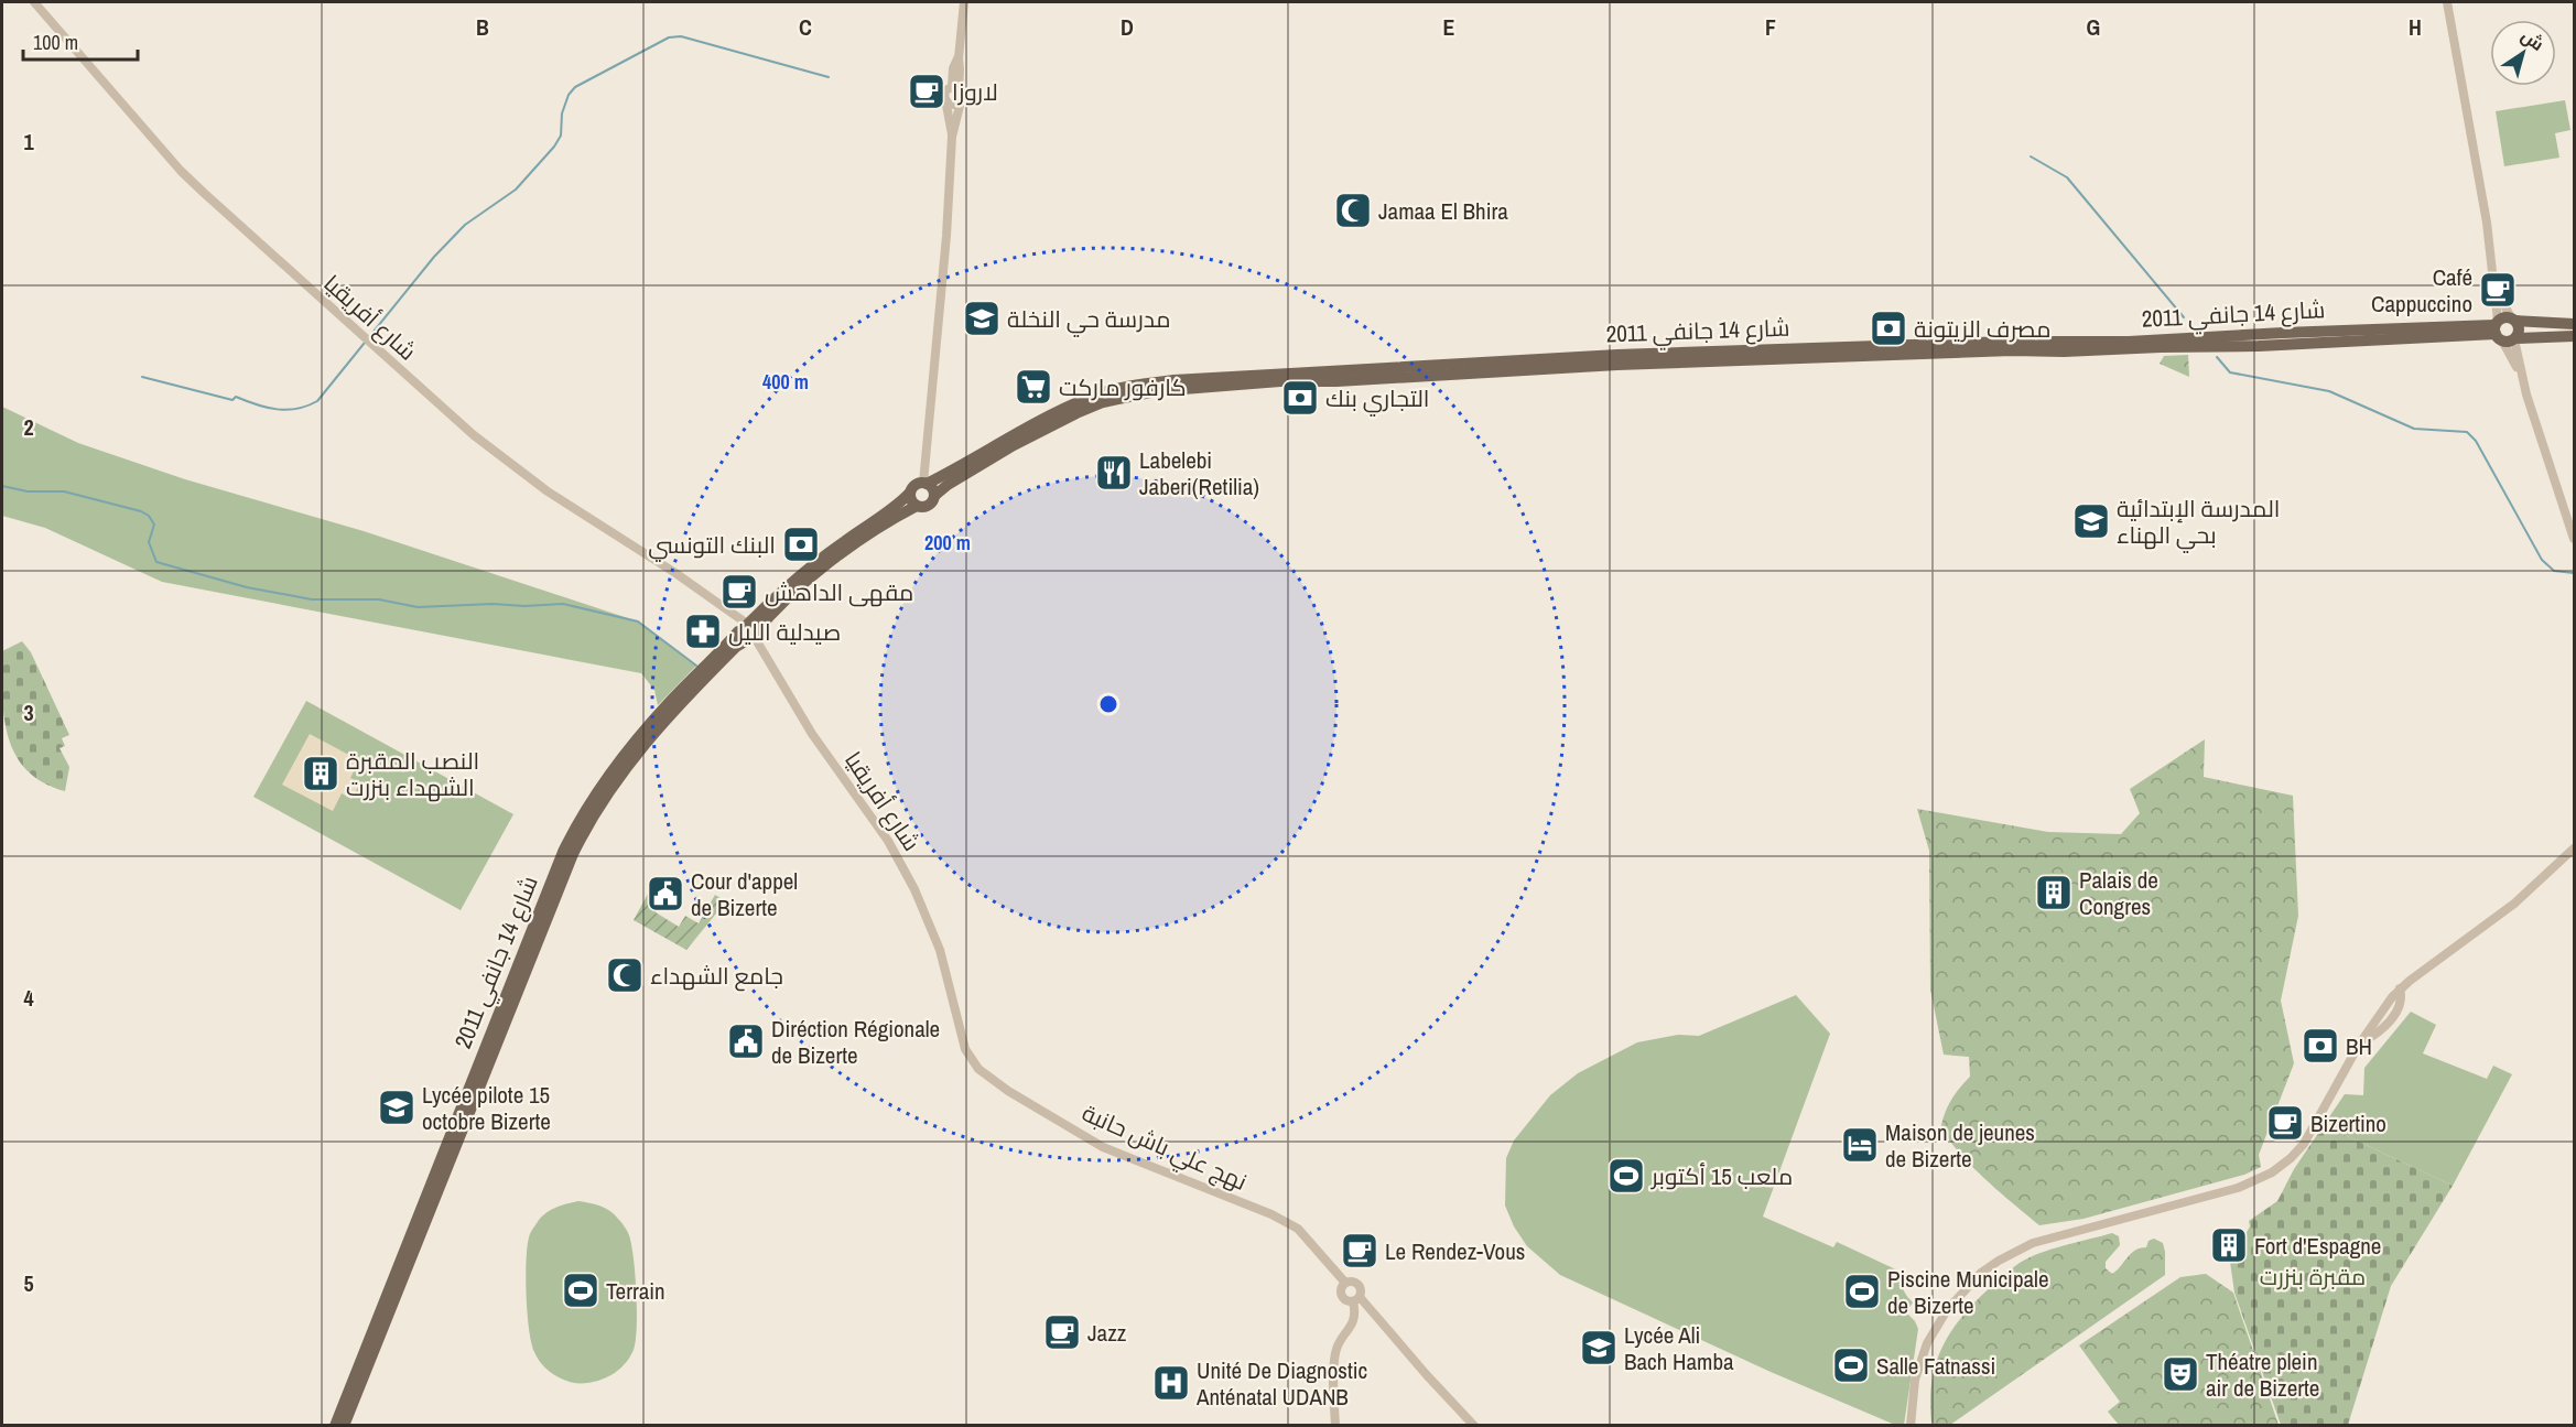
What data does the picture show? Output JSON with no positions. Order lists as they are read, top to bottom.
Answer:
{
  "streets": {
    "main road": ["شارع 14 جانفي 2011"],
    "street": ["شارع أفريقيا", "نهج علي باش حانبة"]
  },
  "crossings": [
    ["شارع 14 جانفي 2011", "شارع أفريقيا"],
    ["شارع أفريقيا", "نهج علي باش حانبة"]
  ],
  "parks": ["مقبرة بنزرت"],
  "places": {
    "cafe": [
      "لاروزا",
      "Café Cappuccino",
      "مقهى الداهش",
      "Bizertino",
      "Le Rendez-Vous",
      "Jazz"
    ],
    "mosque": ["Jamaa El Bhira", "جامع الشهداء"],
    "school or university": [
      "مدرسة حي النخلة",
      "المدرسة الإبتدائية بحي الهناء",
      "Lycée pilote 15 octobre Bizerte",
      "Lycée Ali Bach Hamba"
    ],
    "bank": [
      "مصرف الزيتونة",
      "التجاري بنك",
      "البنك التونسي",
      "BH"
    ],
    "supermarket": ["كارفور ماركت"],
    "restaurant": ["Labelebi Jaberi(Retilia)"],
    "pharmacy": ["صيدلية الليل"],
    "building": ["النصب المقبرة الشهداء بنزرت", "Palais de Congres", "Fort d'Espagne"],
    "public building": ["Cour d'appel de Bizerte", "Diréction Régionale de Bizerte"],
    "hotel": ["Maison de jeunes de Bizerte"],
    "sports": [
      "ملعب 15 أكتوبر",
      "Terrain",
      "Piscine Municipale de Bizerte",
      "Salle Fatnassi"
    ],
    "theatre": ["Théatre plein air de Bizerte"],
    "hospital": ["Unité De Diagnostic Anténatal UDANB"]
  },
  "scale_bar": "100 m",
  "north": "top right",
  "grid": {
    "columns": [
      "B",
      "C",
      "D",
      "E",
      "F",
      "G",
      "H"
    ],
    "rows": [
      "1",
      "2",
      "3",
      "4",
      "5"
    ]
  },
  "rings": ["400 m", "200 m"]
}
